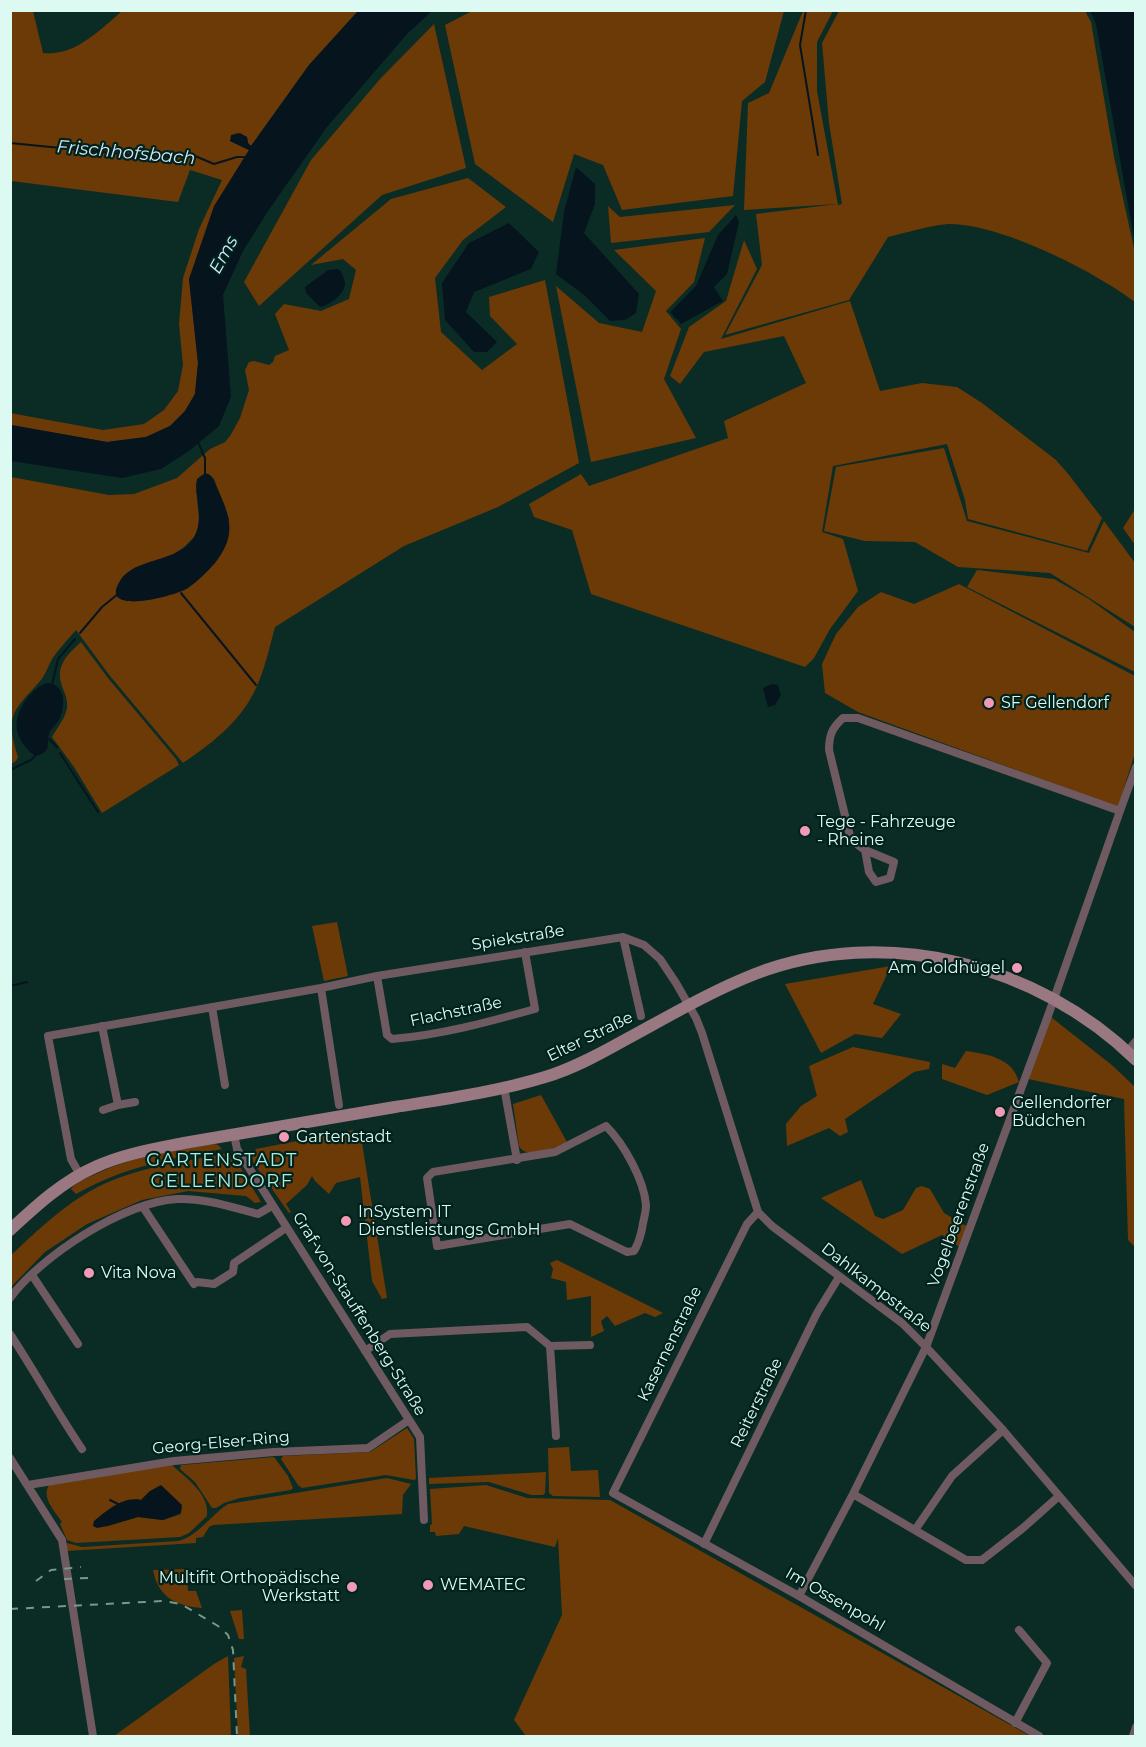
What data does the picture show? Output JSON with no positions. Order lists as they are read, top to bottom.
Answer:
{
  "streets": {
    "main road": ["Elter Straße"],
    "street": [
      "Spiekstraße",
      "Flachstraße",
      "Vogelbeerenstraße",
      "Dahlkampstraße",
      "Graf-von-Stauffenberg-Straße",
      "Kasernenstraße",
      "Reiterstraße",
      "Georg-Elser-Ring",
      "Im Ossenpohl"
    ]
  },
  "crossings": [
    ["Spiekstraße", "Flachstraße"],
    ["Spiekstraße", "Elter Straße"],
    ["Elter Straße", "Vogelbeerenstraße"],
    ["Elter Straße", "Graf-von-Stauffenberg-Straße"],
    ["Vogelbeerenstraße", "Dahlkampstraße"],
    ["Vogelbeerenstraße", "Im Ossenpohl"],
    ["Dahlkampstraße", "Kasernenstraße"],
    ["Dahlkampstraße", "Reiterstraße"],
    ["Graf-von-Stauffenberg-Straße", "Georg-Elser-Ring"],
    ["Kasernenstraße", "Im Ossenpohl"],
    ["Reiterstraße", "Im Ossenpohl"]
  ],
  "districts": ["GARTENSTADT GELLENDORF"],
  "water": ["Frischhofsbach", "Ems"],
  "places": [
    "SF Gellendorf",
    "Tege - Fahrzeuge - Rheine",
    "Am Goldhügel",
    "Gellendorfer Büdchen",
    "Gartenstadt",
    "InSystem IT Dienstleistungs GmbH",
    "Vita Nova",
    "WEMATEC",
    "Multifit Orthopädische Werkstatt"
  ]
}
